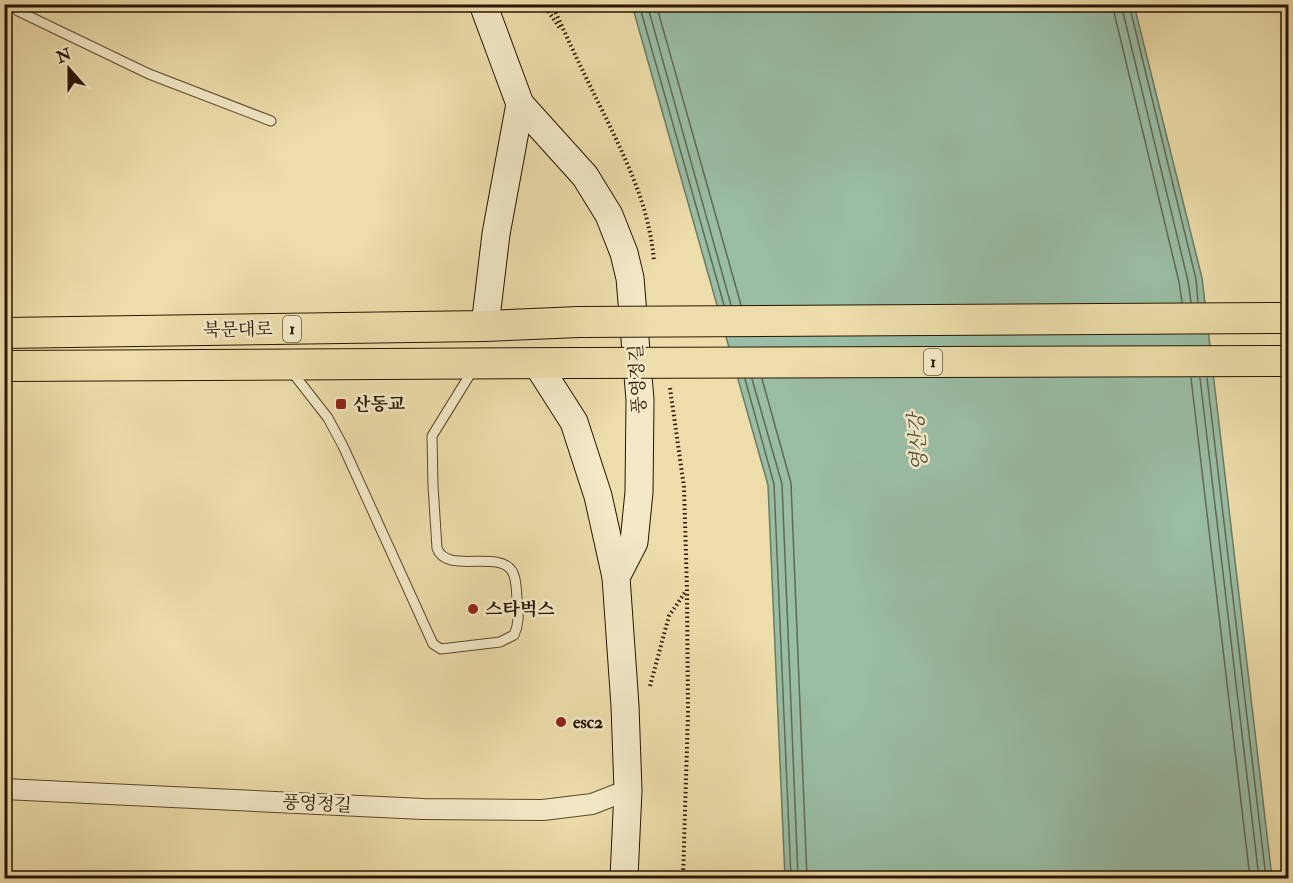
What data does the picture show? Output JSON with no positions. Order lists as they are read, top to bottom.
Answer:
{
  "streets": {
    "main road": ["1", "북문대로"],
    "street": ["풍영정길"]
  },
  "water": ["영산강"],
  "places": {
    "transit": ["산동교"],
    "other": ["스타벅스", "esc2"]
  },
  "north": "top"
}
